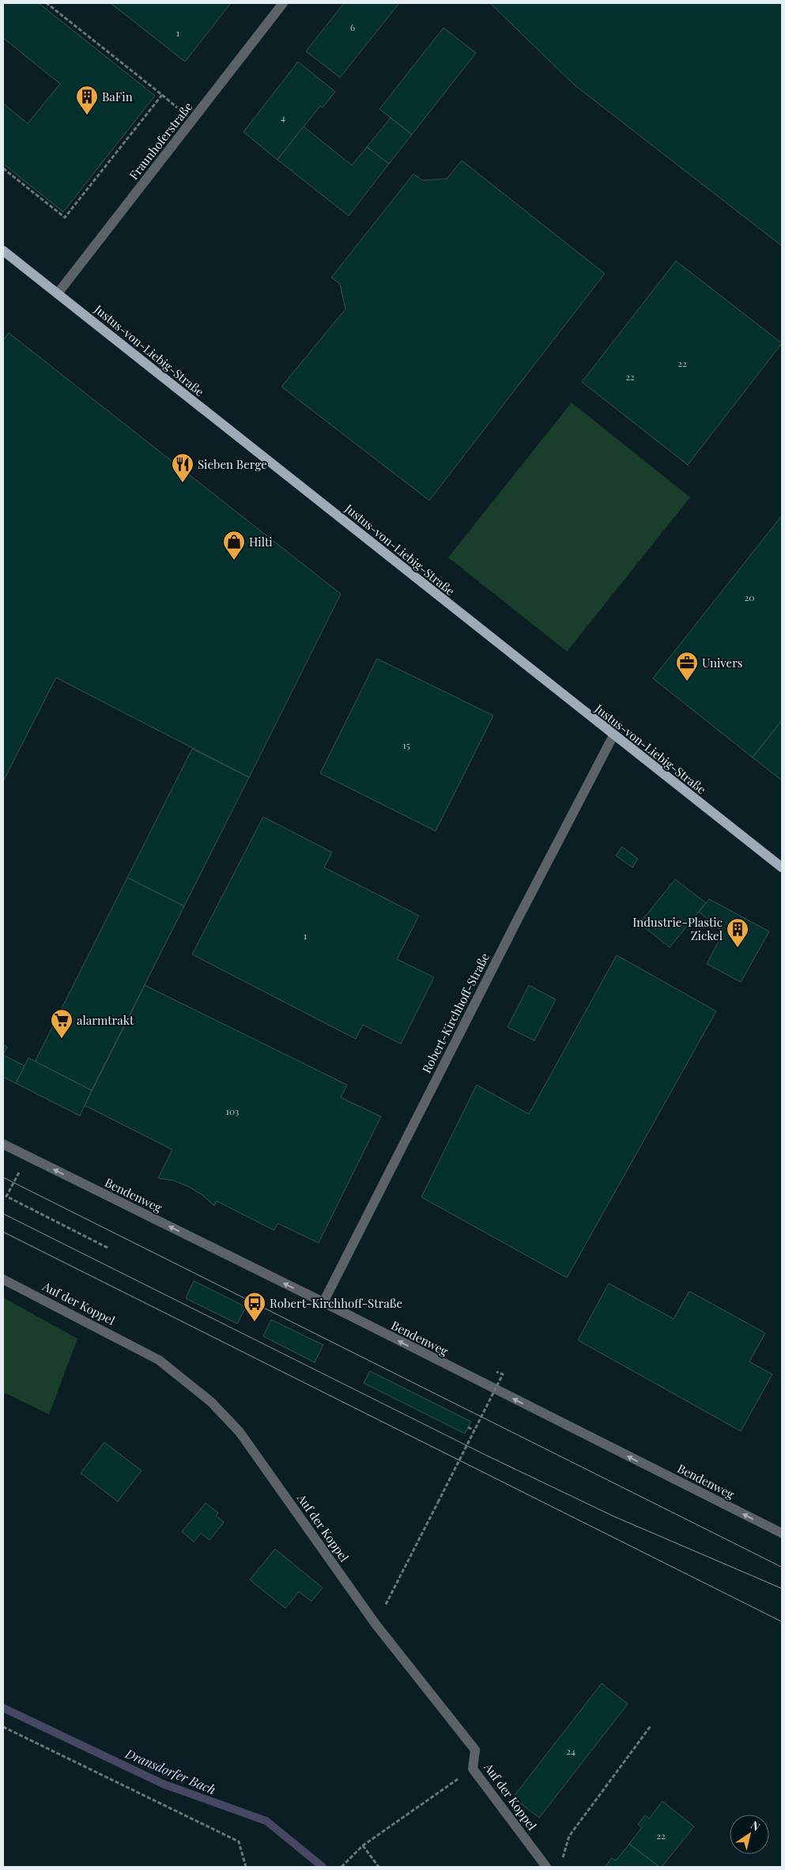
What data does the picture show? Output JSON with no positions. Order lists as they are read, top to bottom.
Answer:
{
  "streets": {
    "main road": ["Justus-von-Liebig-Straße"],
    "street": [
      "Fraunhoferstraße",
      "Robert-Kirchhoff-Straße",
      "Bendenweg",
      "Auf der Koppel"
    ]
  },
  "crossings": [
    ["Fraunhoferstraße", "Justus-von-Liebig-Straße"],
    ["Justus-von-Liebig-Straße", "Robert-Kirchhoff-Straße"],
    ["Robert-Kirchhoff-Straße", "Bendenweg"]
  ],
  "one_way": ["Bendenweg"],
  "water": ["Dransdorfer Bach"],
  "places": {
    "building": ["BaFin", "Industrie-Plastic Zickel"],
    "restaurant": ["Sieben Berge"],
    "shop": ["Hilti"],
    "office": ["Univers"],
    "supermarket": ["alarmtrakt"],
    "bus stop": ["Robert-Kirchhoff-Straße"]
  },
  "house_numbers": [
    "6",
    "1",
    "4",
    "22",
    "22",
    "20",
    "15",
    "1",
    "103",
    "24",
    "22"
  ],
  "north": "top right"
}
